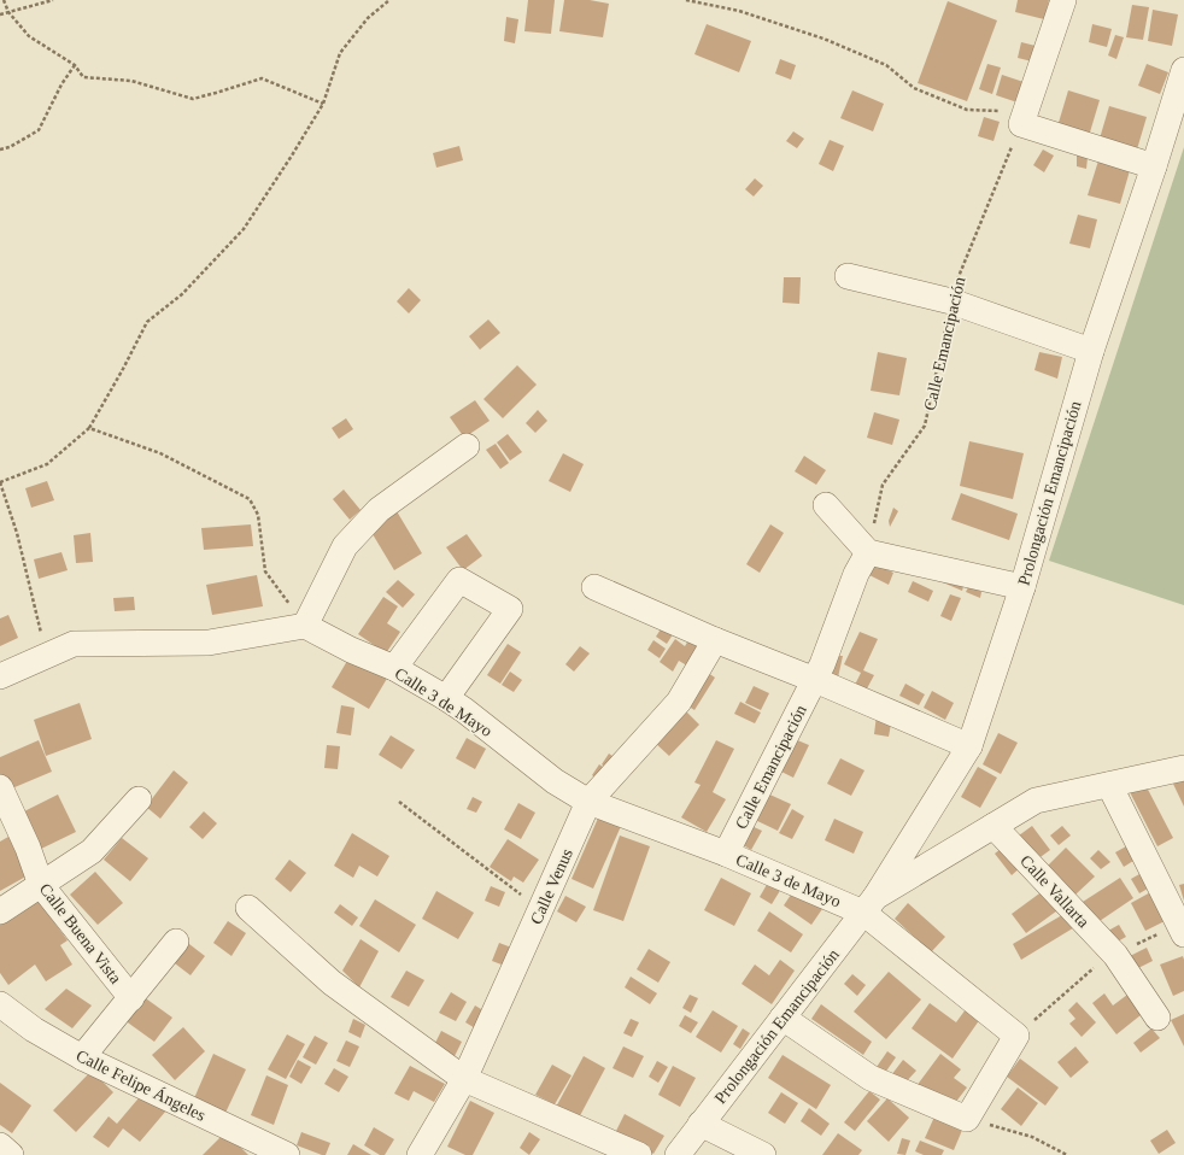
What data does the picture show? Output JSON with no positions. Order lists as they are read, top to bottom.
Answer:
{
  "streets": {
    "street": [
      "Calle Emancipación",
      "Prolongación Emancipación",
      "Calle 3 de Mayo",
      "Calle Venus",
      "Calle Vallarta",
      "Calle Buena Vista",
      "Calle Felipe Ángeles"
    ]
  },
  "crossings": [
    ["Calle Emancipación", "Calle 3 de Mayo"],
    ["Prolongación Emancipación", "Calle 3 de Mayo"],
    ["Prolongación Emancipación", "Calle Vallarta"],
    ["Calle 3 de Mayo", "Calle Venus"]
  ]
}
